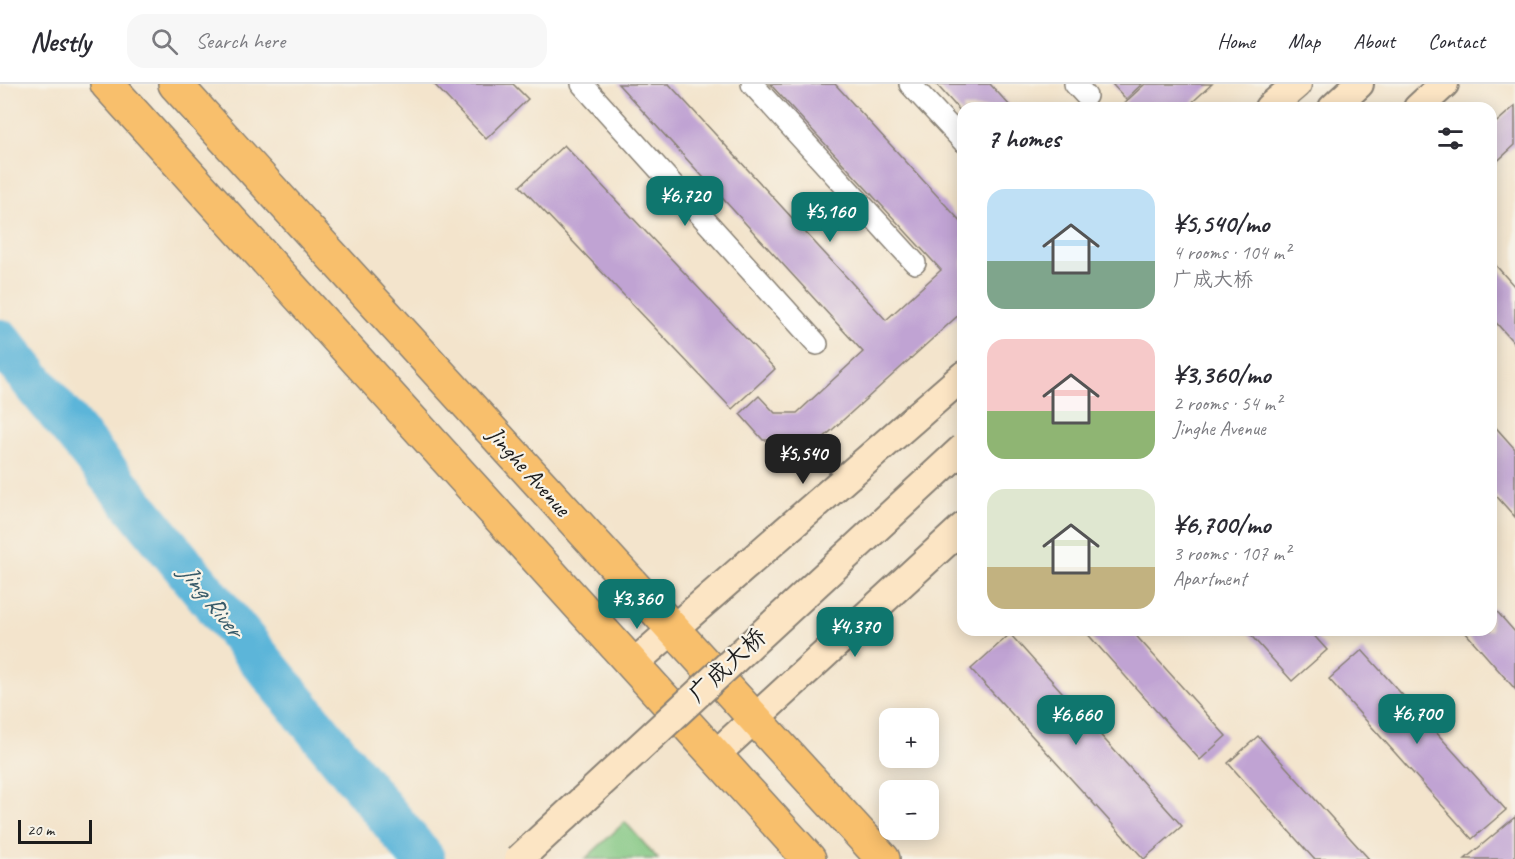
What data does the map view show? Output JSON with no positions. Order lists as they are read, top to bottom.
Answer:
{
  "streets": {
    "main road": ["Jinghe Avenue", "广成大桥"]
  },
  "water": ["Jing River"],
  "scale_bar": "20 m",
  "page": {
    "header": "Nestly",
    "search": "Search here",
    "nav": [
      "Home",
      "Map",
      "About",
      "Contact"
    ],
    "heading": "7 homes",
    "list": [
      {
        "name": "¥5,540/mo",
        "note": "4 rooms · 104 m² · 广成大桥"
      },
      {
        "name": "¥3,360/mo",
        "note": "2 rooms · 54 m² · Jinghe Avenue"
      },
      {
        "name": "¥6,700/mo",
        "note": "3 rooms · 107 m² · Apartment"
      }
    ],
    "price": [
      "¥6,720",
      "¥5,160",
      "¥5,540",
      "¥3,360",
      "¥4,370",
      "¥6,700",
      "¥6,660"
    ],
    "map_buttons": ["+", "−"],
    "scale": "20 m"
  }
}
